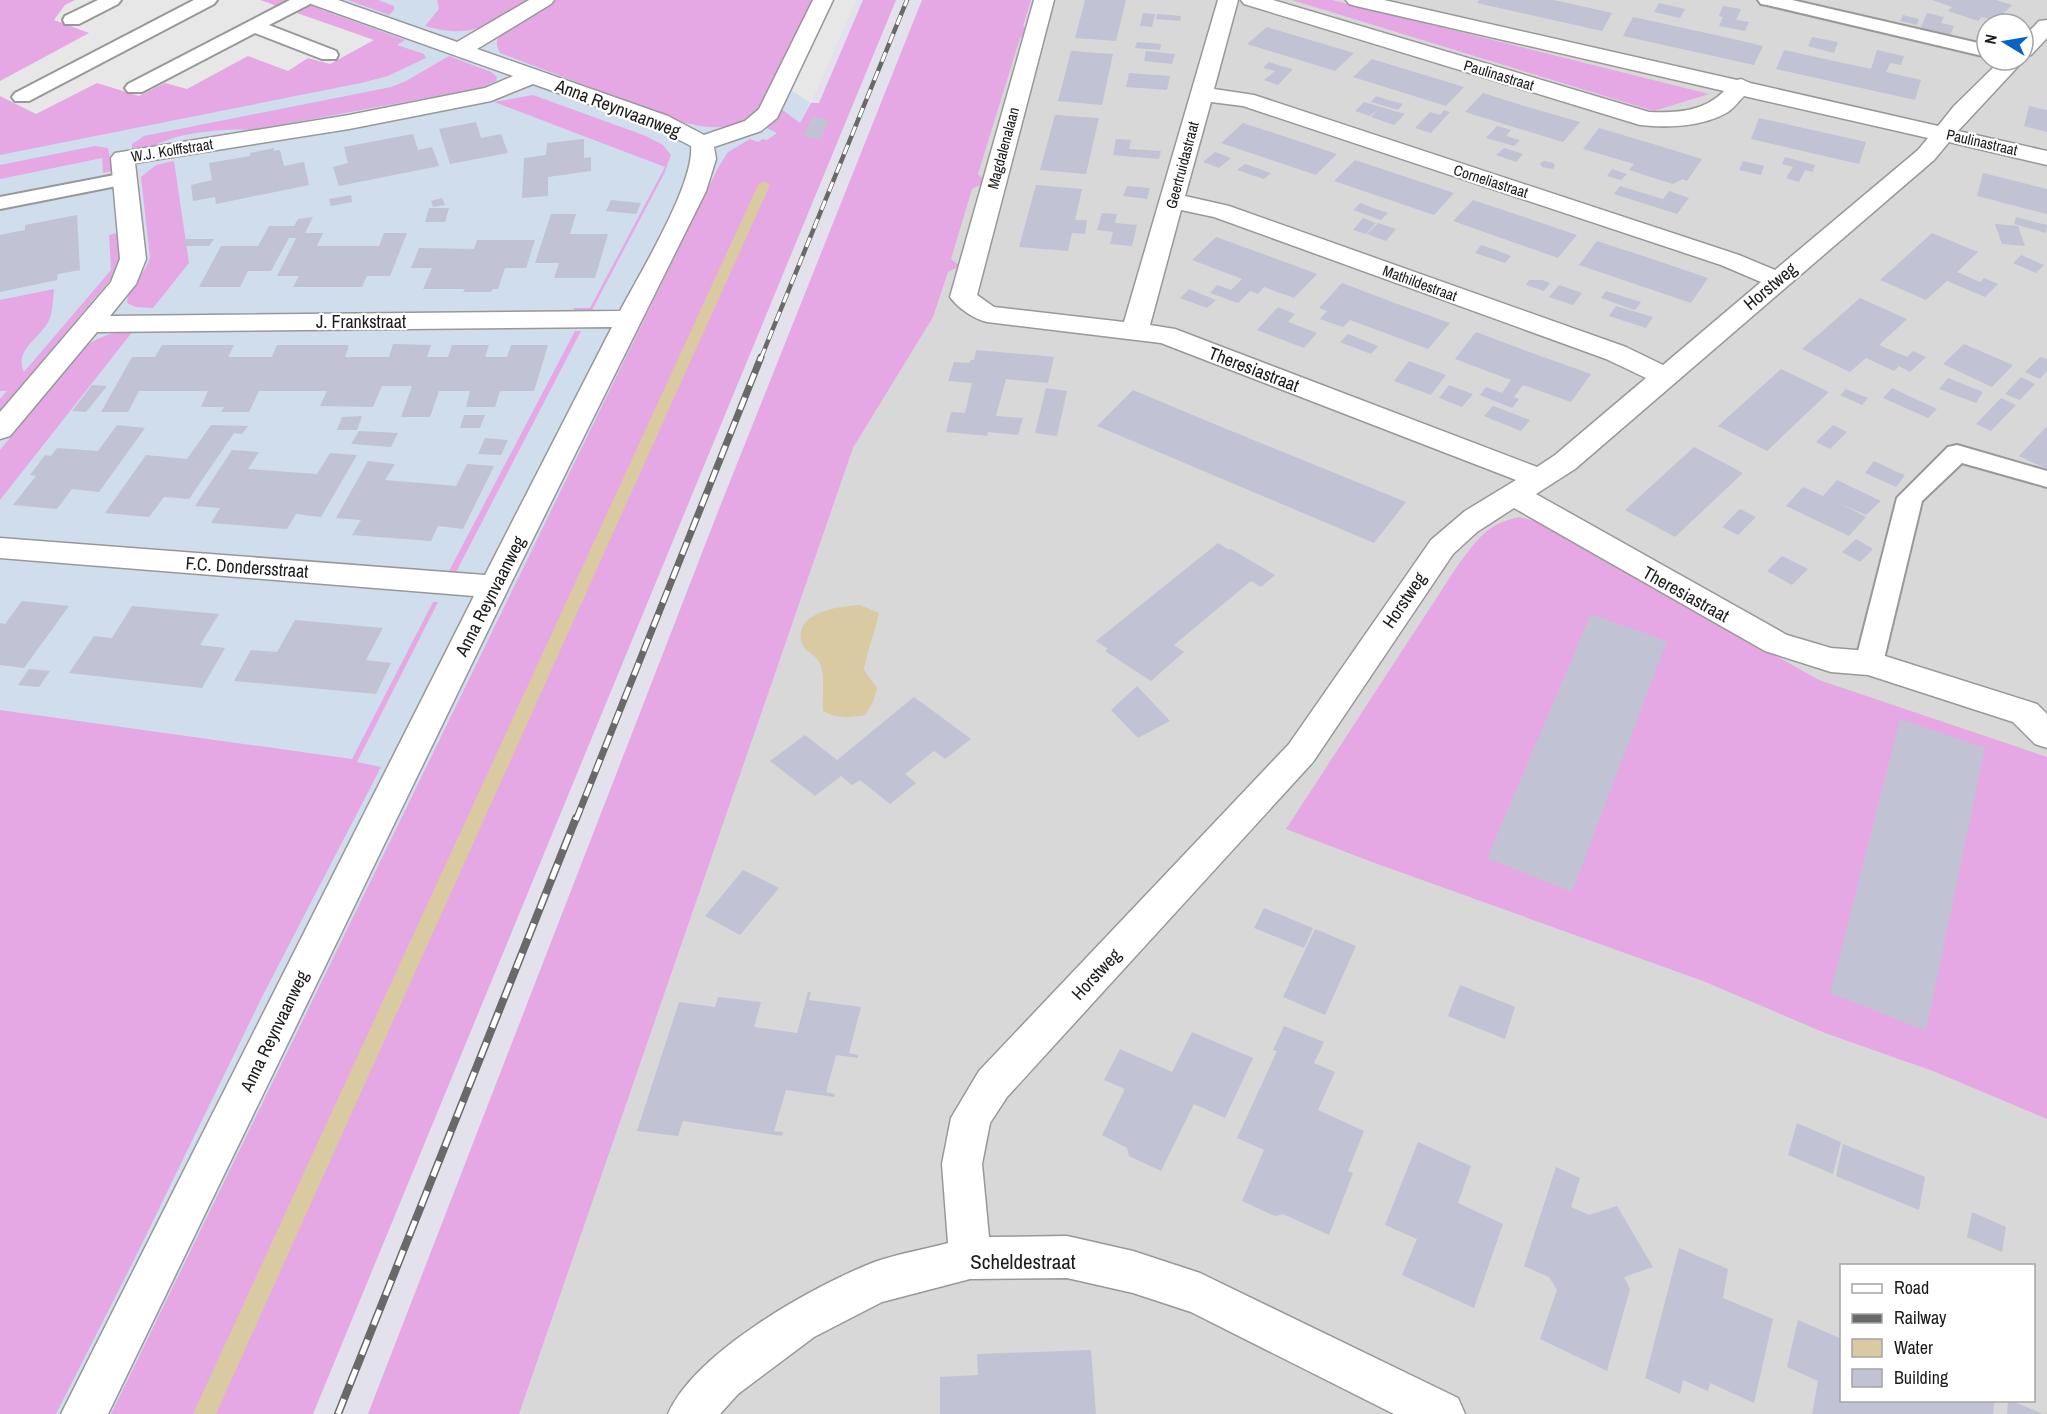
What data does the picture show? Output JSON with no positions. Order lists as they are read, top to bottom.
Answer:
{
  "streets": {
    "street": [
      "Paulinastraat",
      "Anna Reynvaanweg",
      "Magdalenalaan",
      "W.J. Kolffstraat",
      "Geertruidastraat",
      "Corneliastraat",
      "Mathildestraat",
      "Horstweg",
      "J. Frankstraat",
      "Theresiastraat",
      "F.C. Dondersstraat",
      "Scheldestraat"
    ]
  },
  "crossings": [
    ["Paulinastraat", "Horstweg"],
    ["Anna Reynvaanweg", "W.J. Kolffstraat"],
    ["Anna Reynvaanweg", "J. Frankstraat"],
    ["Anna Reynvaanweg", "F.C. Dondersstraat"],
    ["Magdalenalaan", "Theresiastraat"],
    ["W.J. Kolffstraat", "J. Frankstraat"],
    ["Geertruidastraat", "Corneliastraat"],
    ["Geertruidastraat", "Mathildestraat"],
    ["Geertruidastraat", "Theresiastraat"],
    ["Corneliastraat", "Horstweg"],
    ["Mathildestraat", "Horstweg"],
    ["Horstweg", "Theresiastraat"],
    ["Horstweg", "Scheldestraat"]
  ],
  "legend": [
    "Road",
    "Railway",
    "Water",
    "Building"
  ],
  "north": "left"
}
